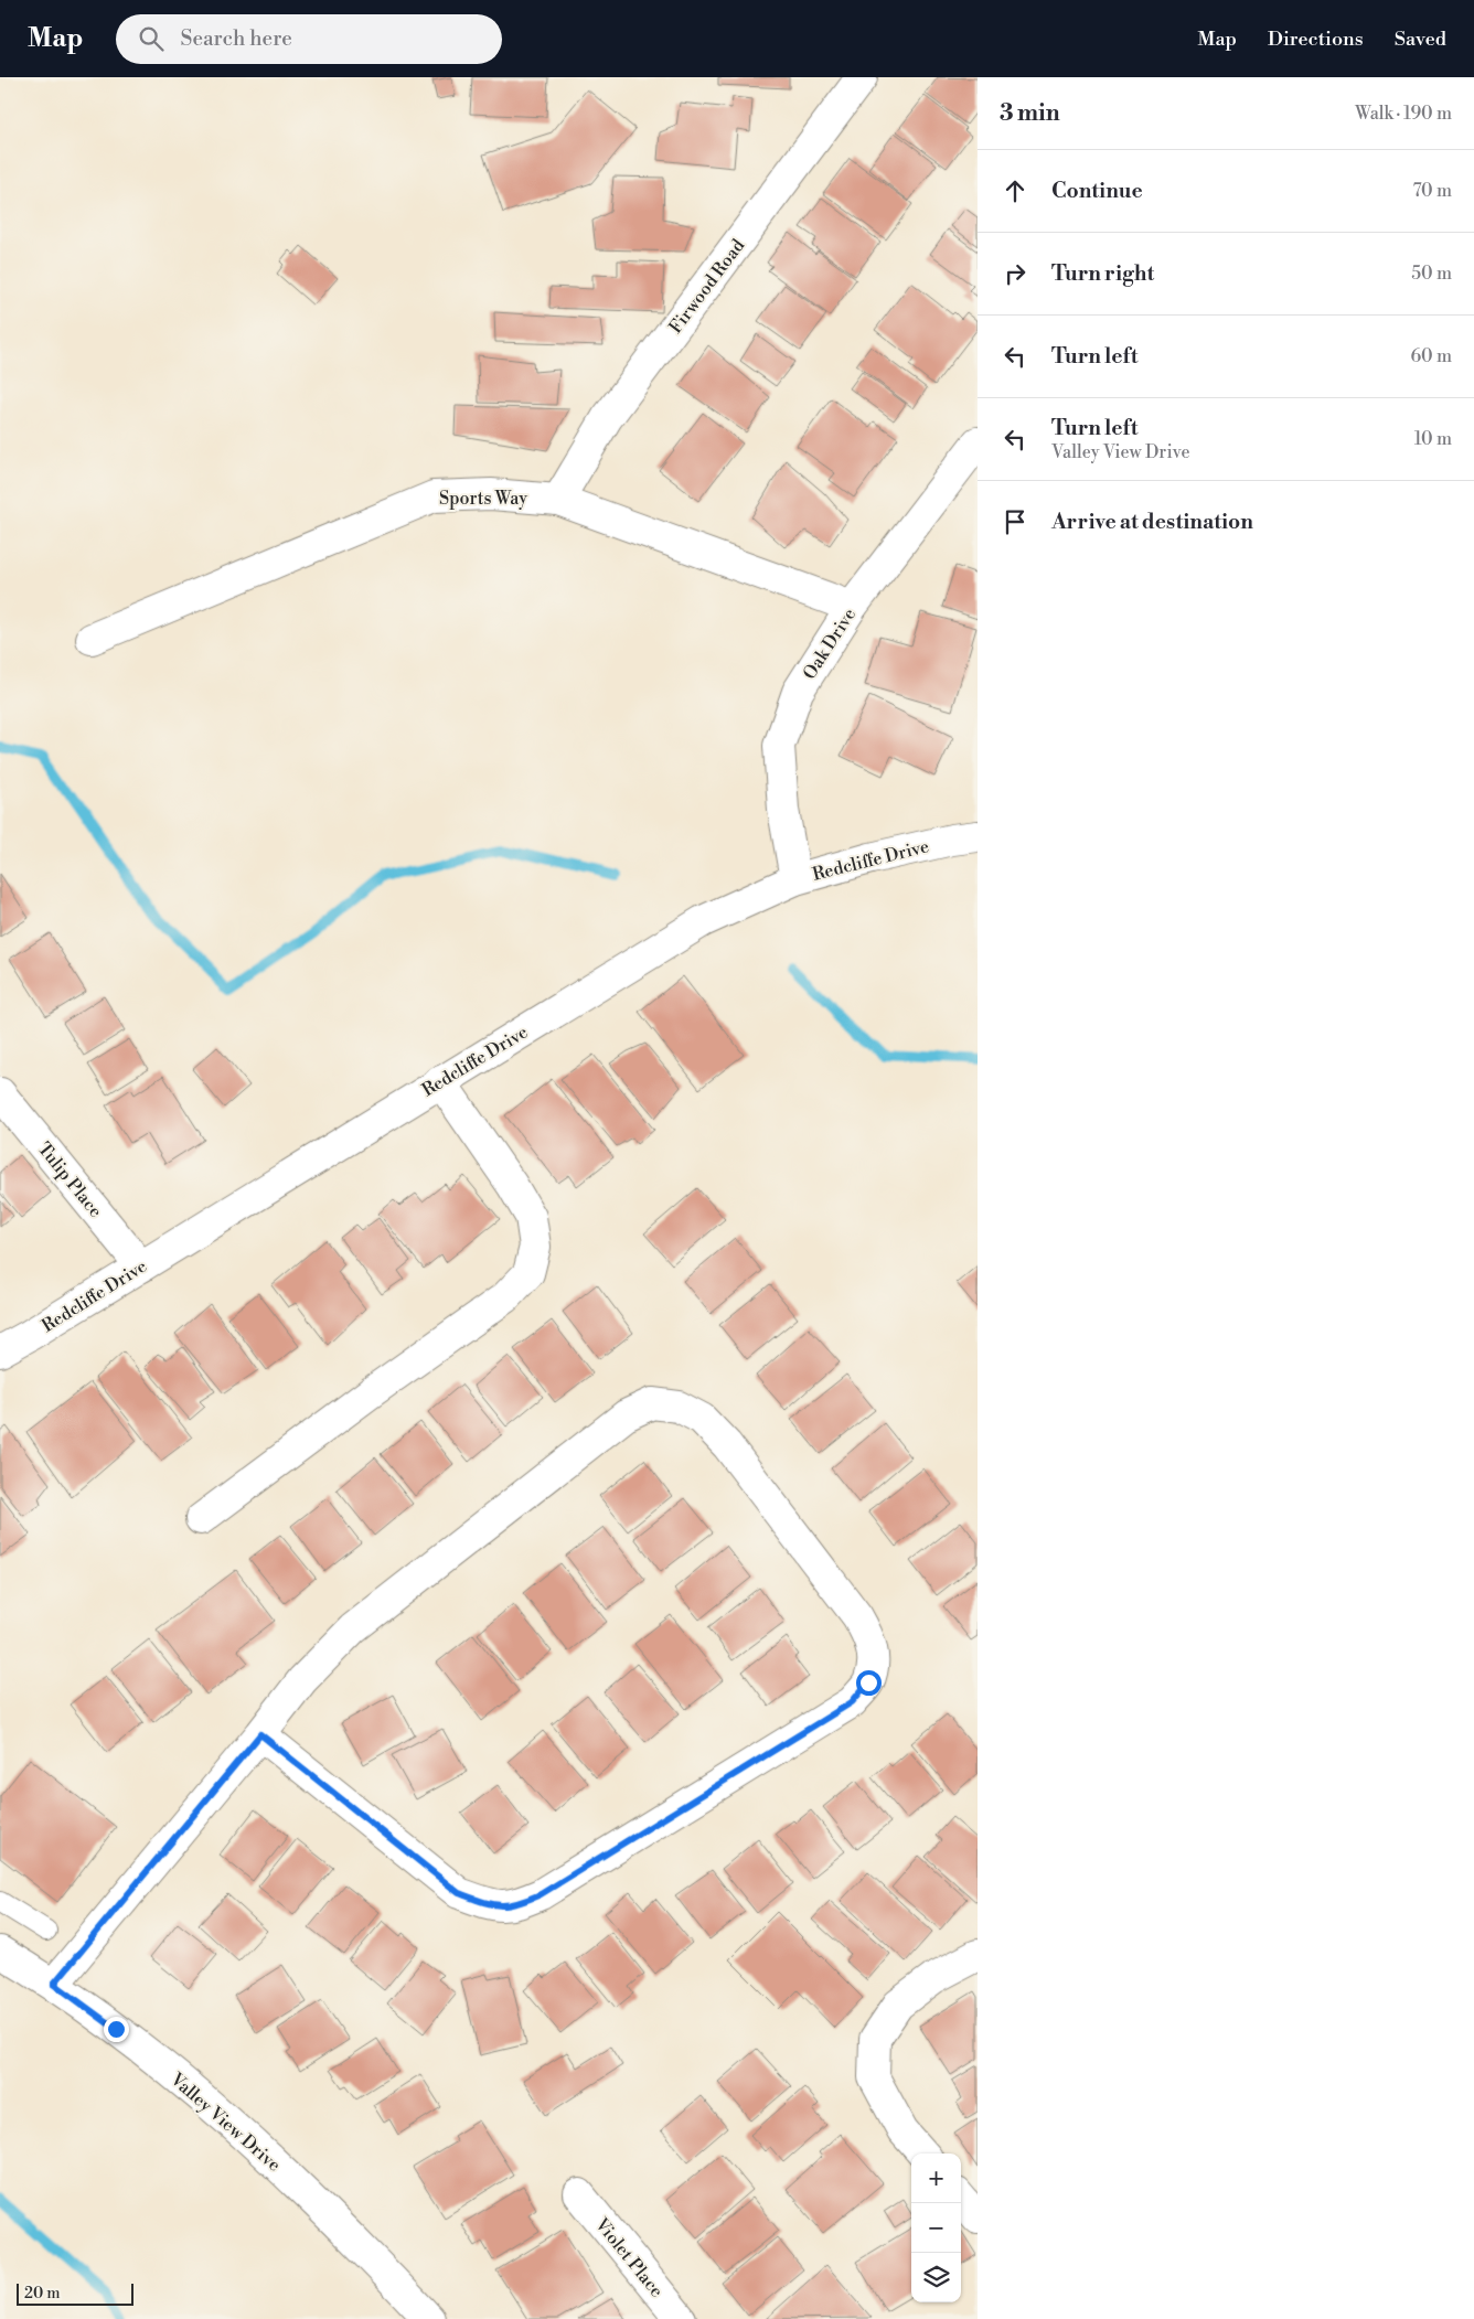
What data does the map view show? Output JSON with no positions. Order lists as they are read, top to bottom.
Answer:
{
  "streets": {
    "street": [
      "Firwood Road",
      "Sports Way",
      "Oak Drive",
      "Redcliffe Drive",
      "Tulip Place",
      "Valley View Drive",
      "Violet Place"
    ]
  },
  "crossings": [
    ["Firwood Road", "Sports Way"],
    ["Sports Way", "Oak Drive"],
    ["Oak Drive", "Redcliffe Drive"],
    ["Redcliffe Drive", "Tulip Place"]
  ],
  "scale_bar": "20 m",
  "page": {
    "header": "Map",
    "search": "Search here",
    "nav": ["Map", "Directions", "Saved"],
    "heading": ["3 min", "Walk · 190 m"],
    "list": [
      ["Continue", "70 m"],
      ["Turn right", "50 m"],
      ["Turn left", "60 m"],
      ["Turn left", "Valley View Drive", "10 m"],
      "Arrive at destination"
    ],
    "map_buttons": ["+", "−"],
    "scale": "20 m"
  }
}
